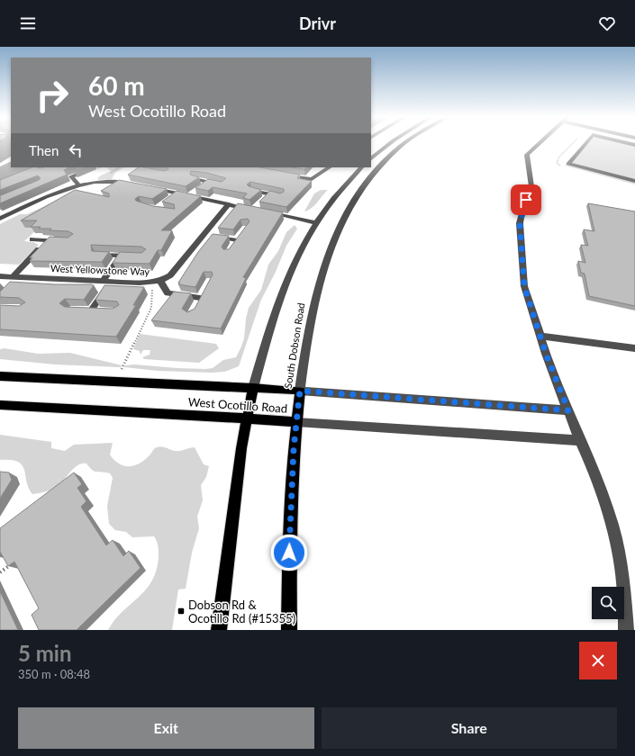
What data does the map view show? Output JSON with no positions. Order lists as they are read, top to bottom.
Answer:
{
  "streets": {
    "main road": ["South Dobson Road", "West Ocotillo Road"],
    "street": ["West Yellowstone Way"]
  },
  "crossings": [
    ["South Dobson Road", "West Ocotillo Road"]
  ],
  "places": {
    "transit": ["Dobson Rd & Ocotillo Rd (#15355)"]
  },
  "page": {
    "header": "Drivr",
    "turn": ["60 m", "West Ocotillo Road"],
    "then": "Then",
    "heading": ["5 min", "350 m · 08:48"],
    "buttons": ["Exit", "Share"]
  }
}
